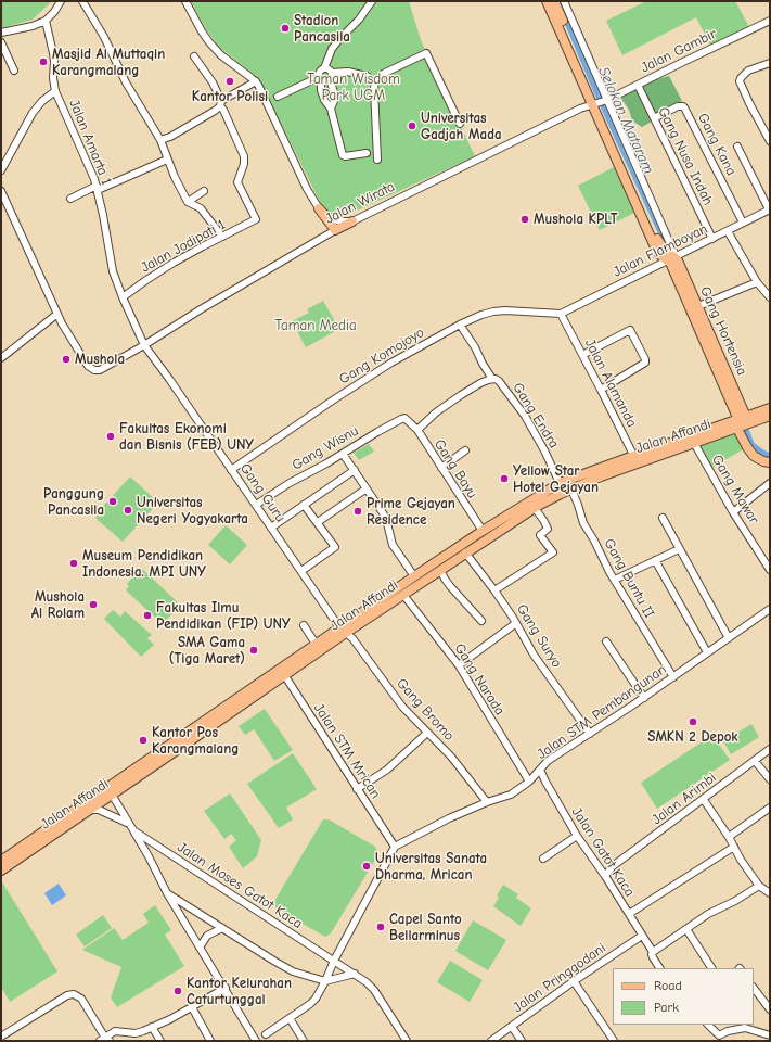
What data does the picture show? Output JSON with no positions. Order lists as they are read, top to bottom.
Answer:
{
  "streets": {
    "main road": ["Jalan Wirata", "Gang Hortensia", "Jalan Affandi"],
    "street": [
      "Jalan Gambir",
      "Jalan Amarta 1",
      "Gang Kana",
      "Gang Nusa Indah",
      "Jalan Jodipati 1",
      "Jalan Flamboyan",
      "Gang Komojoyo",
      "Jalan Alamanda",
      "Gang Endra",
      "Gang Wisnu",
      "Gang Bayu",
      "Gang Mawar",
      "Gang Guru",
      "Gang Buntu II",
      "Gang Suryo",
      "Gang Narada",
      "Gang Bromo",
      "Jalan STM Pembangunan",
      "Jalan STM Mrican",
      "Jalan Arimbi",
      "Jalan Gatot Kaca",
      "Jalan Moses Gatot Kaca",
      "Jalan Pringgodani"
    ]
  },
  "crossings": [
    ["Jalan Gambir", "Gang Nusa Indah"],
    ["Jalan Gambir", "Jalan Wirata"],
    ["Jalan Amarta 1", "Jalan Wirata"],
    ["Jalan Amarta 1", "Jalan Jodipati 1"],
    ["Jalan Amarta 1", "Gang Guru"],
    ["Gang Kana", "Gang Nusa Indah"],
    ["Gang Kana", "Jalan Flamboyan"],
    ["Gang Nusa Indah", "Jalan Flamboyan"],
    ["Jalan Wirata", "Gang Guru"],
    ["Jalan Flamboyan", "Gang Hortensia"],
    ["Jalan Flamboyan", "Gang Komojoyo"],
    ["Jalan Flamboyan", "Jalan Alamanda"],
    ["Gang Hortensia", "Jalan Affandi"],
    ["Gang Komojoyo", "Jalan Alamanda"],
    ["Gang Komojoyo", "Gang Guru"],
    ["Jalan Alamanda", "Jalan Affandi"],
    ["Gang Endra", "Jalan Affandi"],
    ["Gang Endra", "Gang Bayu"],
    ["Jalan Affandi", "Gang Bayu"],
    ["Jalan Affandi", "Gang Mawar"],
    ["Jalan Affandi", "Gang Guru"],
    ["Jalan Affandi", "Gang Buntu II"],
    ["Jalan Affandi", "Gang Suryo"],
    ["Jalan Affandi", "Gang Narada"],
    ["Jalan Affandi", "Gang Bromo"],
    ["Jalan Affandi", "Jalan STM Mrican"],
    ["Jalan Affandi", "Jalan Moses Gatot Kaca"],
    ["Gang Wisnu", "Gang Bayu"],
    ["Gang Wisnu", "Gang Guru"],
    ["Gang Guru", "Gang Bromo"],
    ["Gang Buntu II", "Jalan STM Pembangunan"],
    ["Gang Suryo", "Jalan STM Pembangunan"],
    ["Gang Narada", "Jalan STM Pembangunan"],
    ["Gang Bromo", "Jalan STM Pembangunan"],
    ["Jalan STM Pembangunan", "Jalan STM Mrican"],
    ["Jalan STM Pembangunan", "Jalan Gatot Kaca"],
    ["Jalan Arimbi", "Jalan Gatot Kaca"],
    ["Jalan Gatot Kaca", "Jalan Pringgodani"]
  ],
  "water": ["Selokan Mataram"],
  "parks": ["Taman Wisdom Park UGM", "Taman Media"],
  "places": [
    "Stadion Pancasila",
    "Masjid Al Muttaqin Karangmalang",
    "Kantor Polisi",
    "Universitas Gadjah Mada",
    "Mushola KPLT",
    "Mushola",
    "Fakultas Ekonomi dan Bisnis (FEB) UNY",
    "Yellow Star Hotel Gejayan",
    "Panggung Pancasila",
    "Universitas Negeri Yogyakarta",
    "Prime Gejayan Residence",
    "Museum Pendidikan Indonesia. MPI UNY",
    "Mushola Al Rolam",
    "Fakultas Ilmu Pendidikan (FIP) UNY",
    "SMA Gama (Tiga Maret)",
    "SMKN 2 Depok",
    "Kantor Pos Karangmalang",
    "Universitas Sanata Dharma, Mrican",
    "Capel Santo Bellarminus",
    "Kantor Kelurahan Caturtunggal"
  ],
  "legend": ["Road", "Park"]
}
